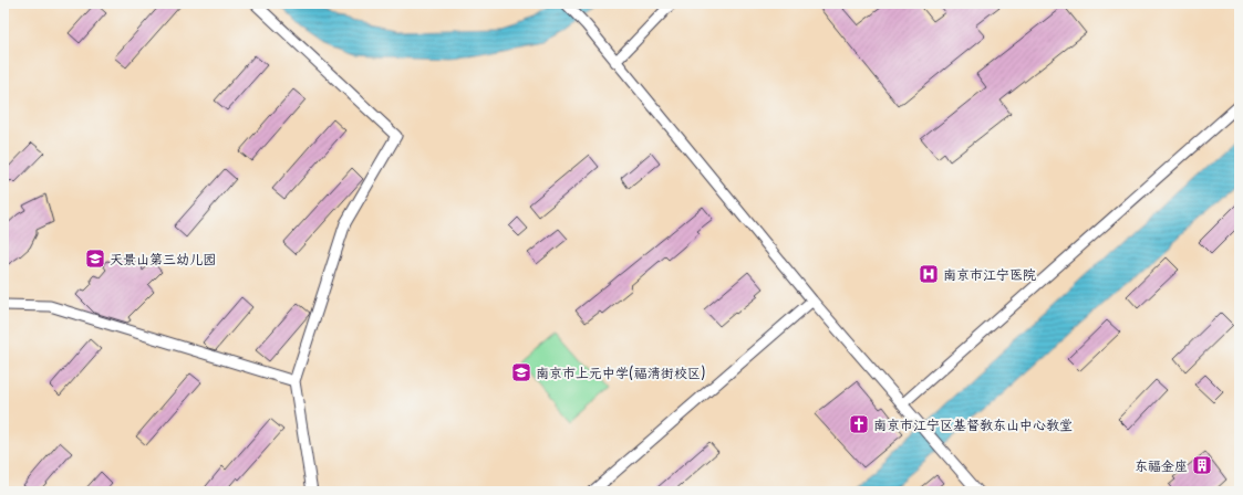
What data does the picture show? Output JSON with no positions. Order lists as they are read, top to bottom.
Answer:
{
  "places": {
    "school or university": ["天景山第三幼儿园", "南京市上元中学(福清街校区)"],
    "hospital": ["南京市江宁医院"],
    "church": ["南京市江宁区基督教东山中心教堂"],
    "building": ["东福金座"]
  }
}
